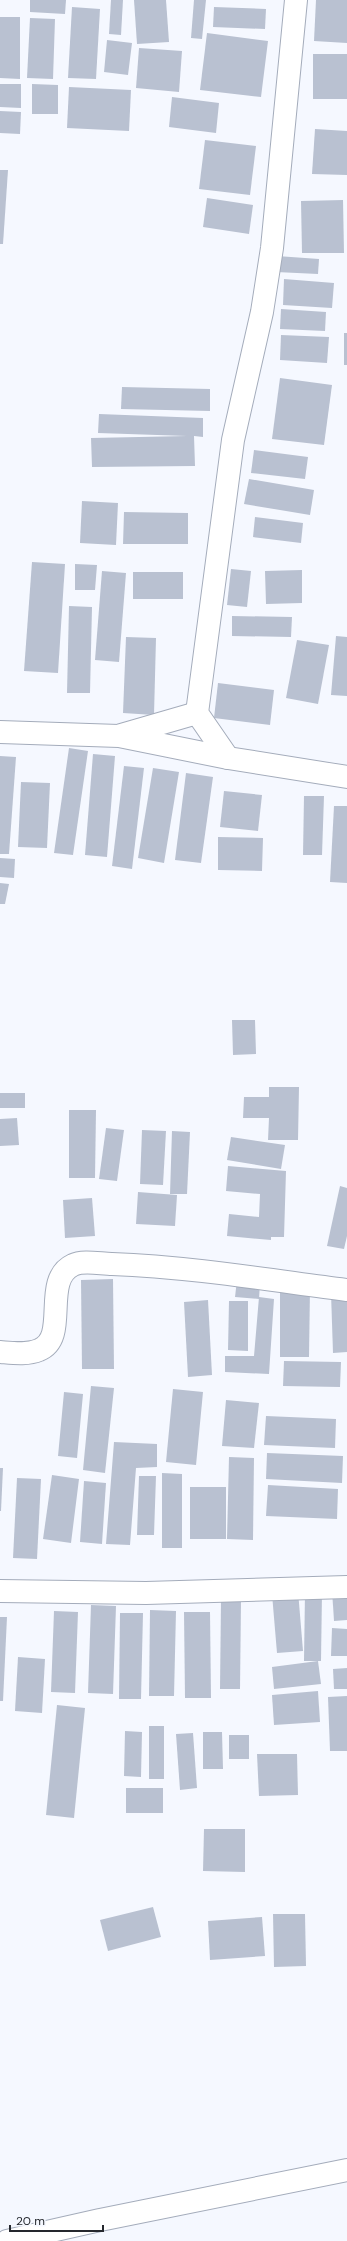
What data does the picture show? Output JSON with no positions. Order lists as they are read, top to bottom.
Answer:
{
  "scale_bar": "20 m"
}
